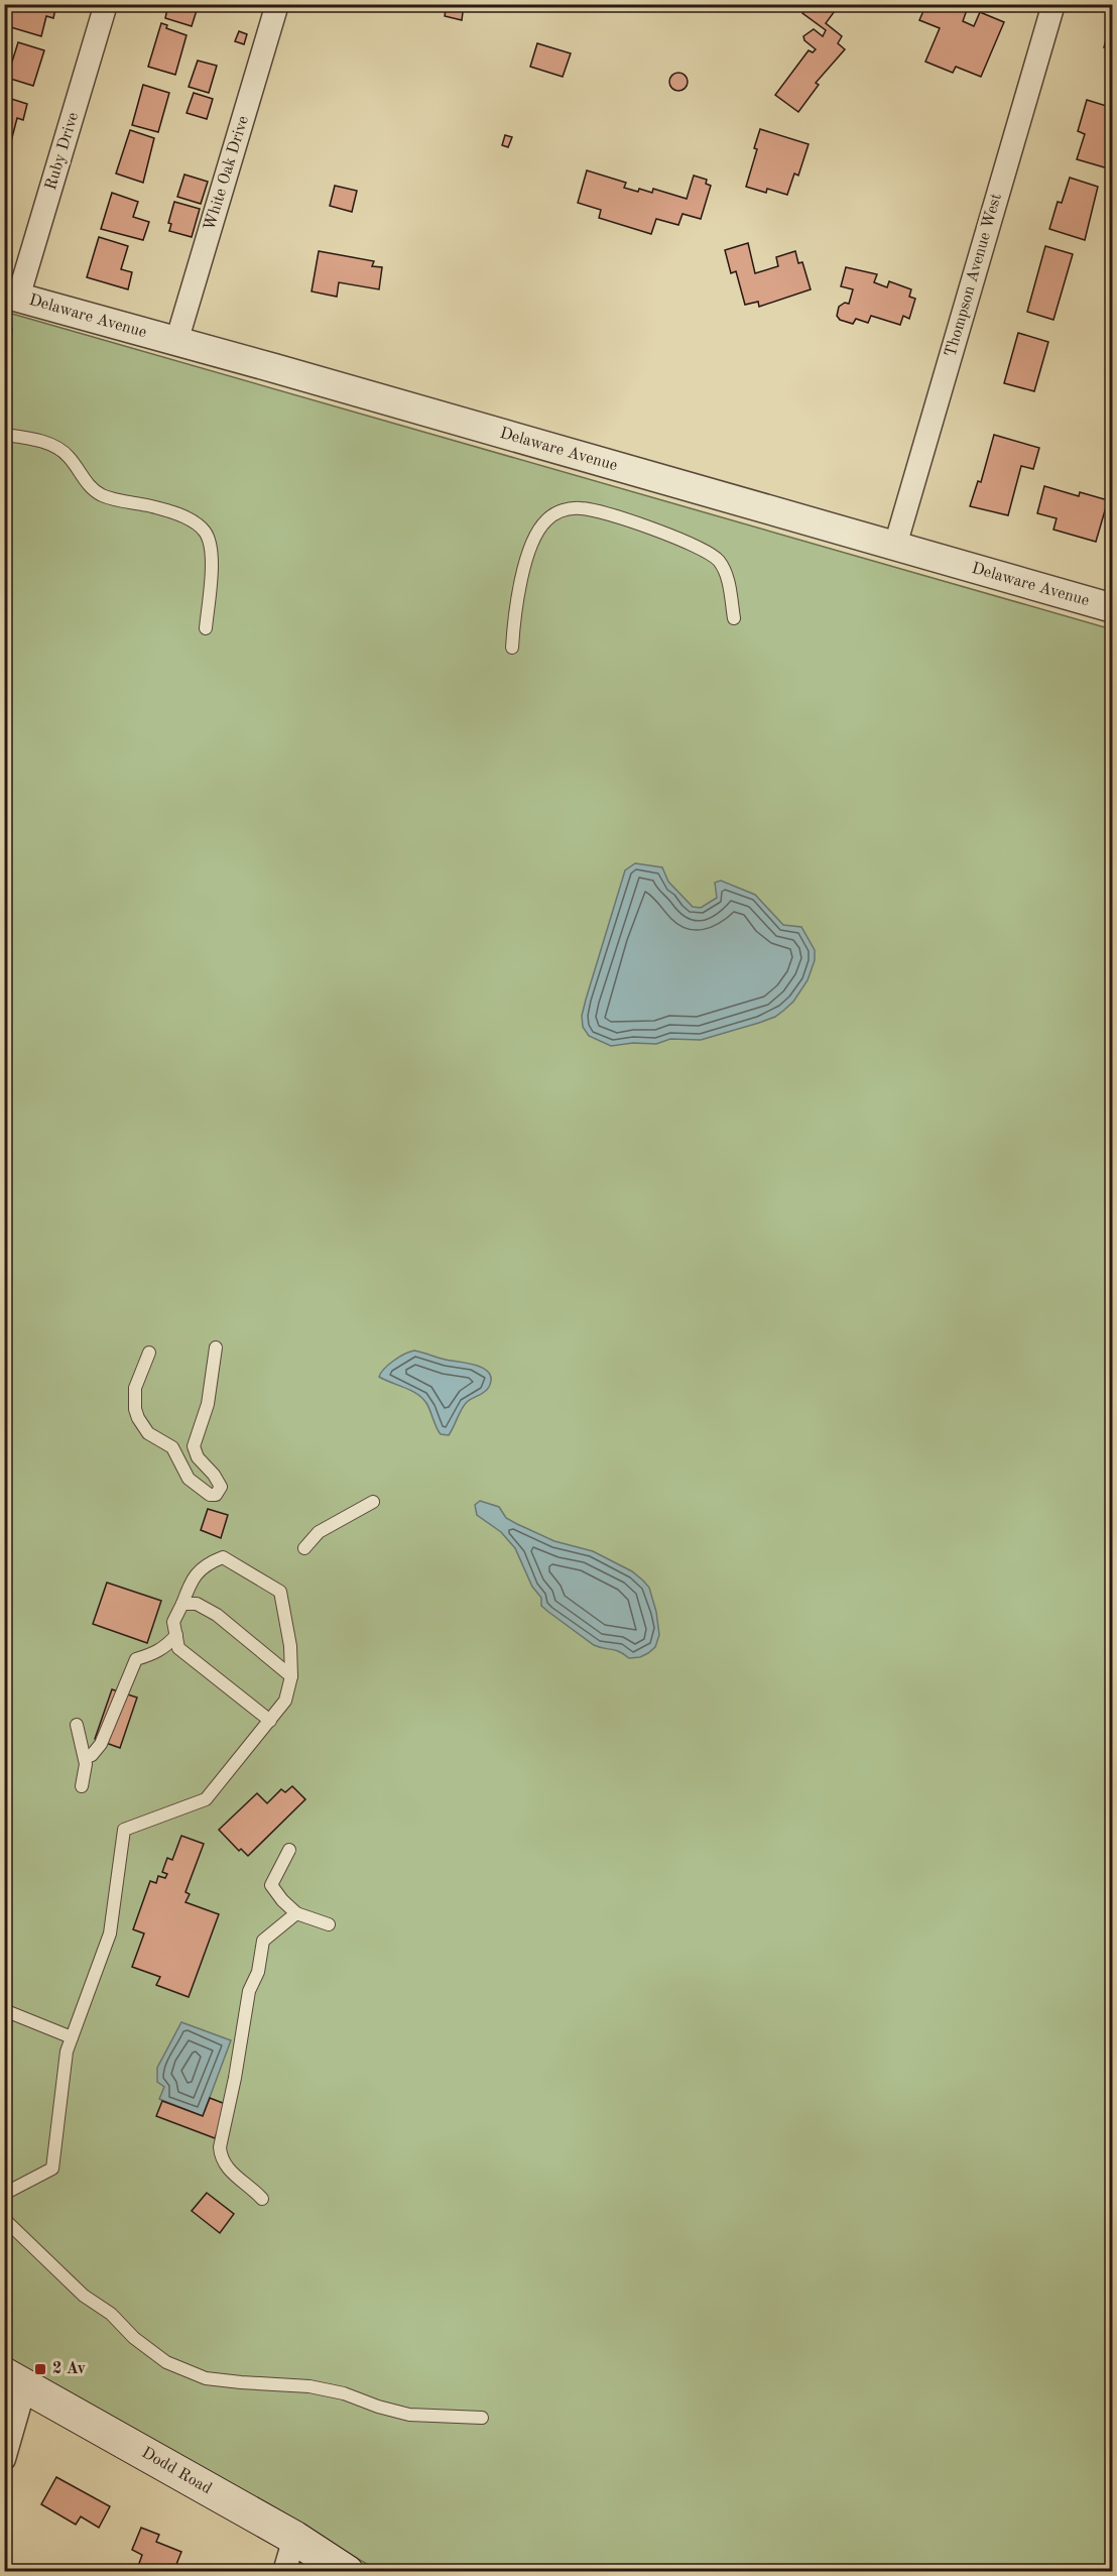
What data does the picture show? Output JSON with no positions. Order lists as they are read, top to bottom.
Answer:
{
  "streets": {
    "main road": ["Dodd Road"],
    "street": [
      "Ruby Drive",
      "White Oak Drive",
      "Thompson Avenue West",
      "Delaware Avenue"
    ]
  },
  "crossings": [
    ["Ruby Drive", "Delaware Avenue"],
    ["White Oak Drive", "Delaware Avenue"],
    ["Thompson Avenue West", "Delaware Avenue"]
  ],
  "places": {
    "transit": ["2 Av"]
  }
}
